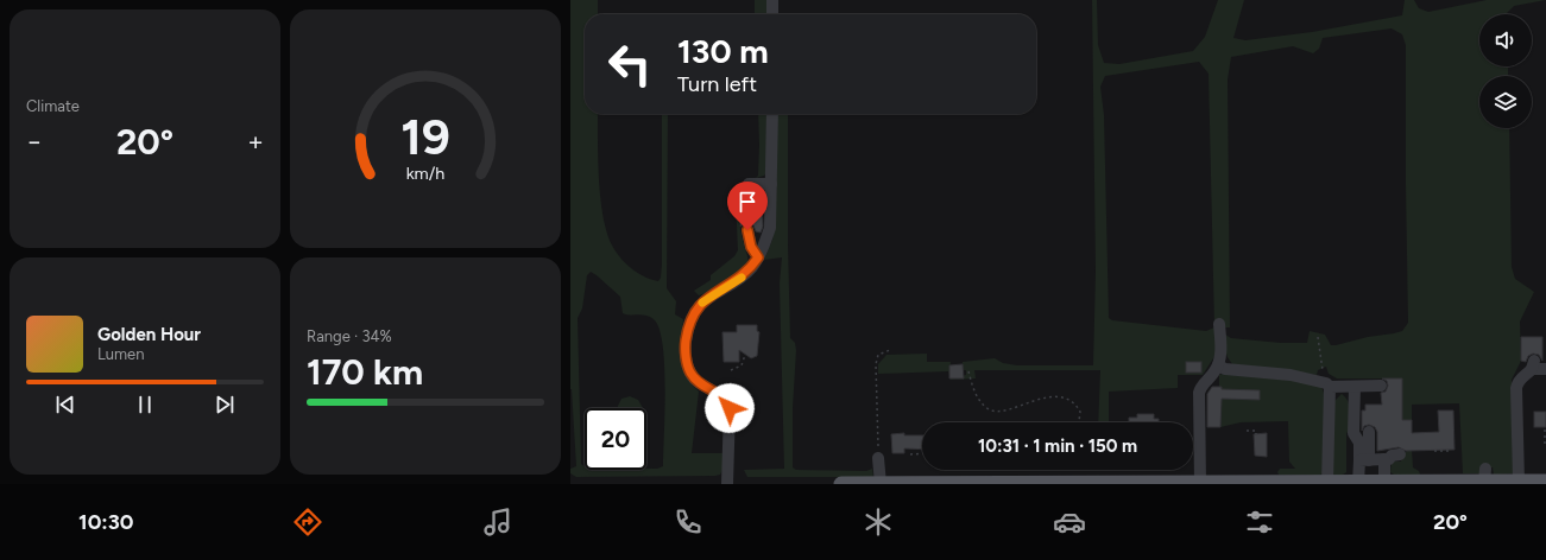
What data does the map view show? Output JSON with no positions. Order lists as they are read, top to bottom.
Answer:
{
  "page": {
    "tile": [
      "Climate",
      ["Range · 34%", "170 km"]
    ],
    "turn": ["130 m", "Turn left"],
    "heat": ["−", "20°", "+"],
    "song": ["Golden Hour", "Lumen"],
    "limit": "20",
    "trip": "10:31 · 1 min · 150 m",
    "tabs": ["10:30", "20°"],
    "gauge": ["19", "km/h"]
  }
}
